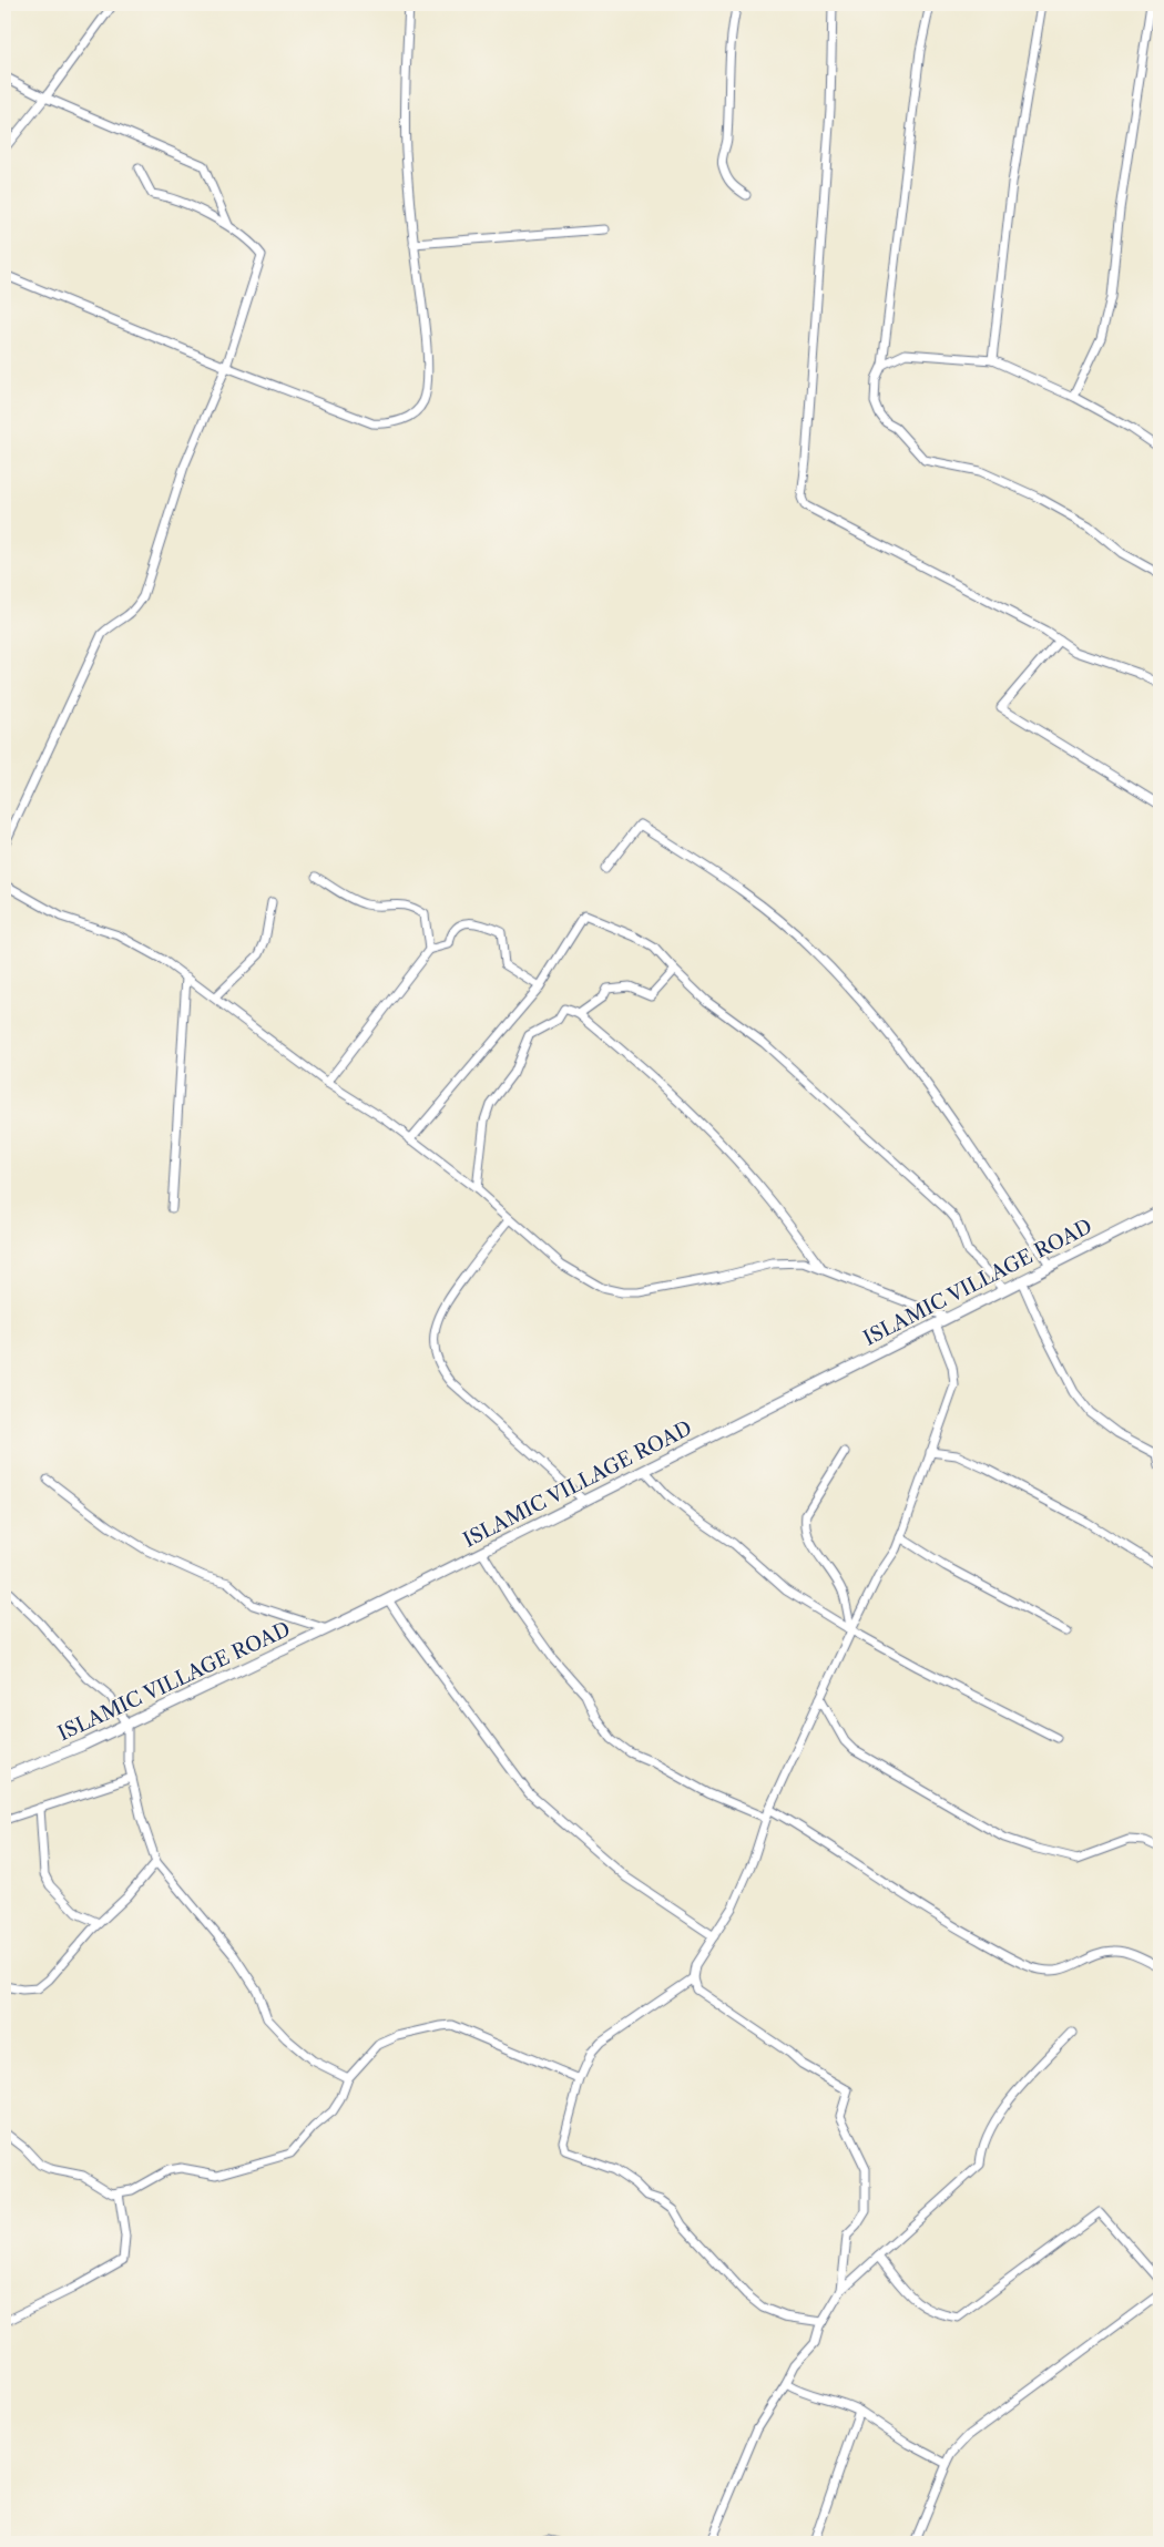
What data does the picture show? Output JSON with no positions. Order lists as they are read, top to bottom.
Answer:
{
  "streets": {
    "street": ["ISLAMIC VILLAGE ROAD"]
  }
}
